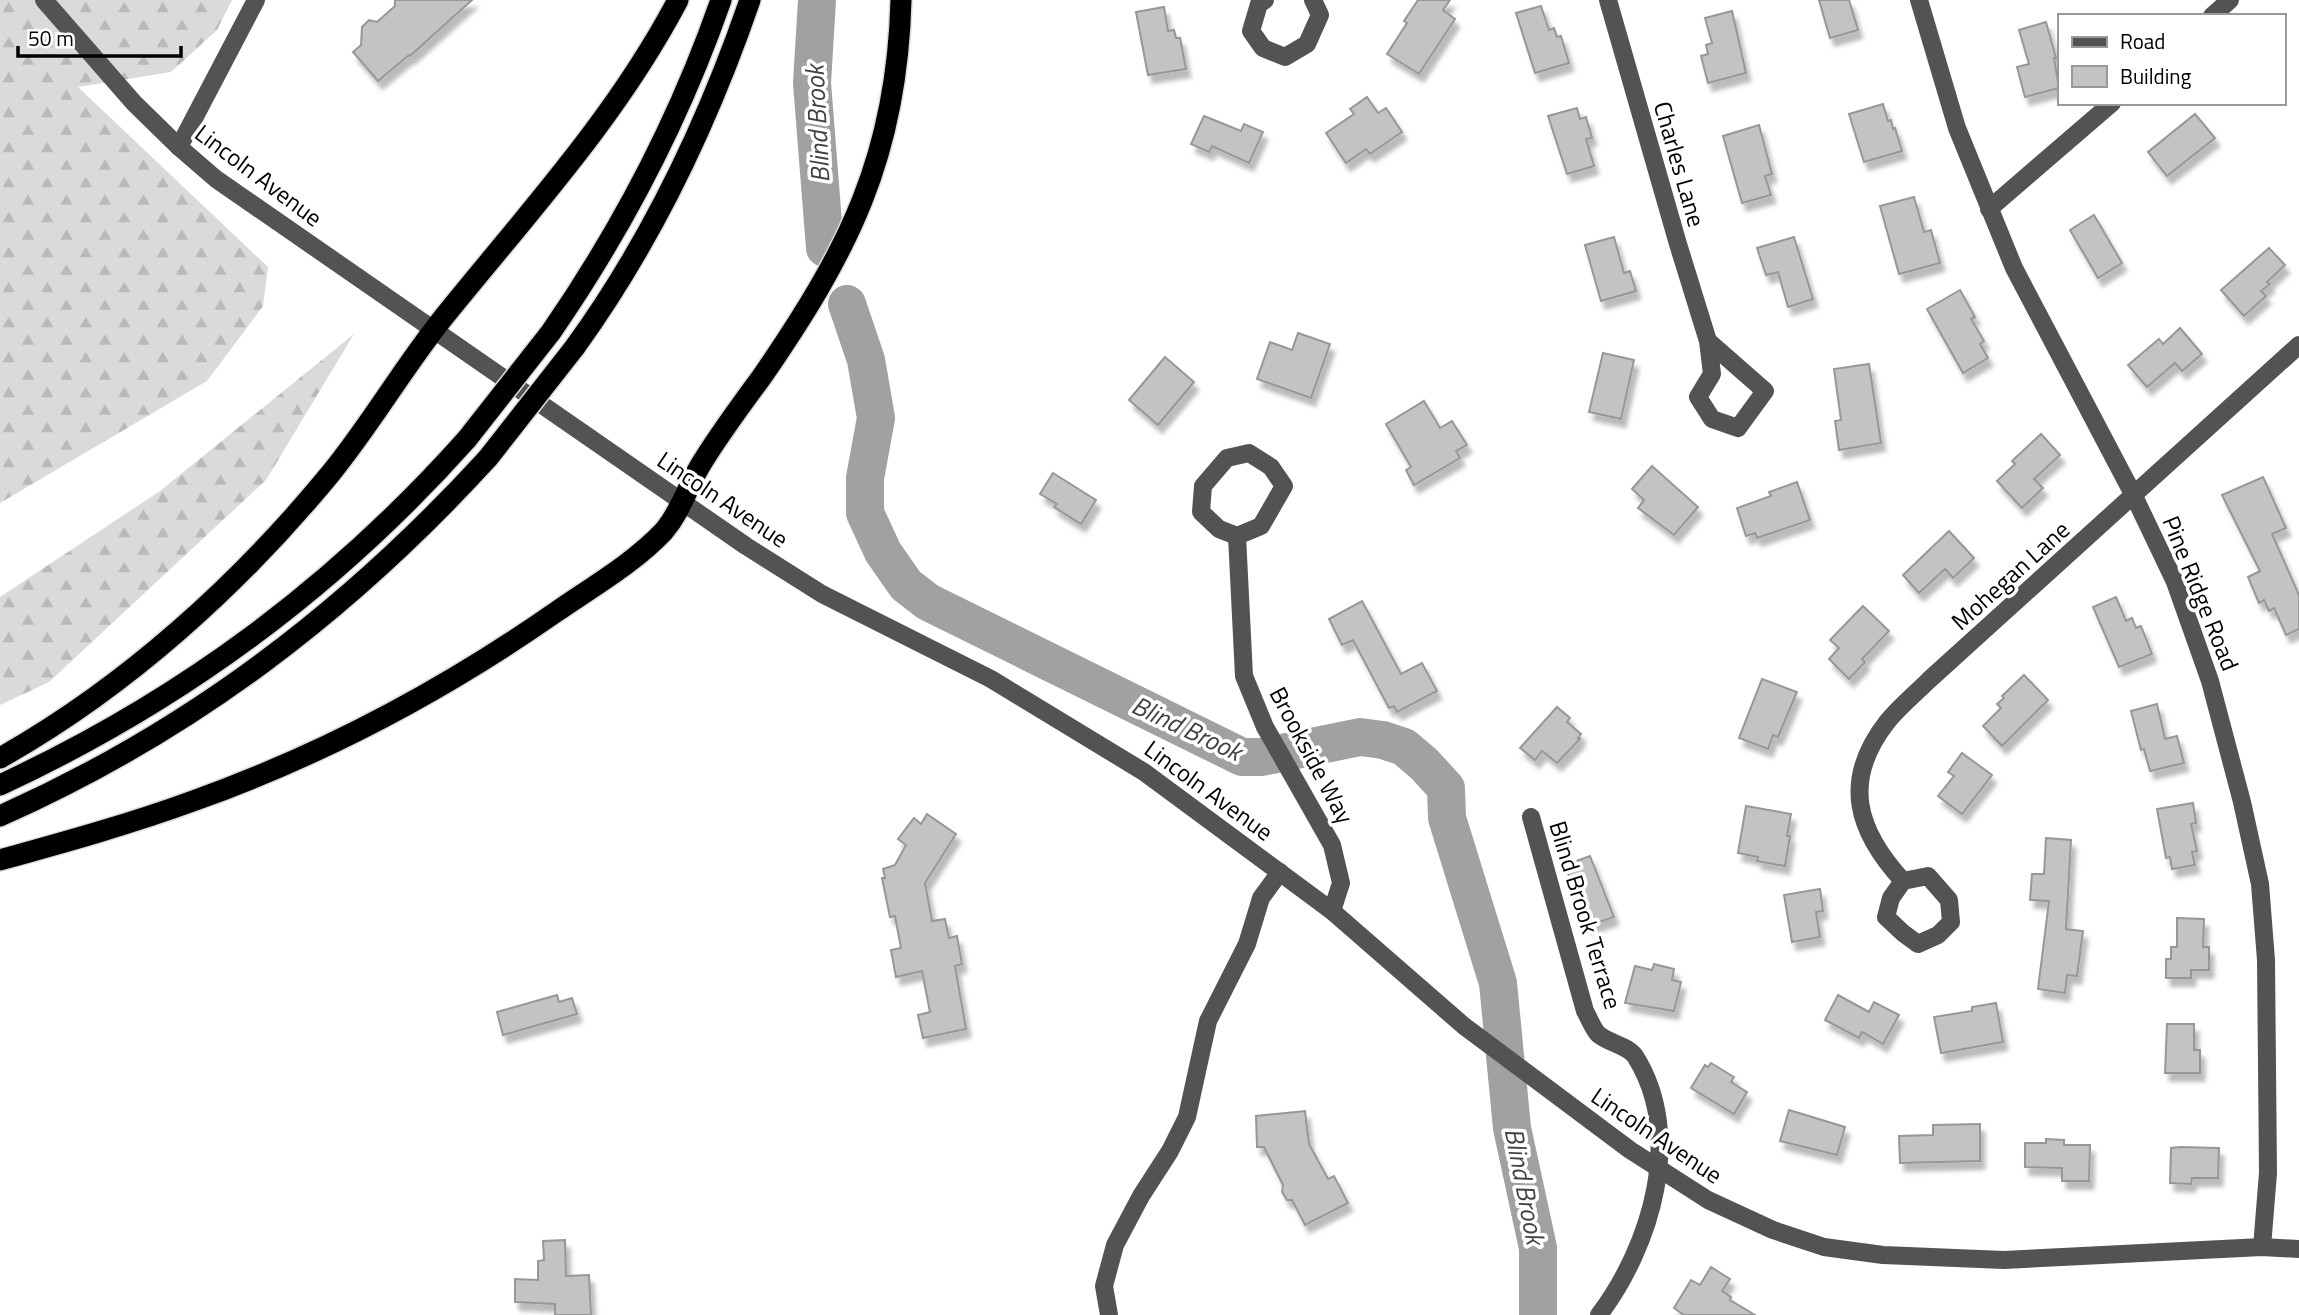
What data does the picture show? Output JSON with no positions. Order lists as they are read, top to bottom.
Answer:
{
  "streets": {
    "street": [
      "Charles Lane",
      "Lincoln Avenue",
      "Mohegan Lane",
      "Pine Ridge Road",
      "Brookside Way",
      "Blind Brook Terrace"
    ]
  },
  "crossings": [
    ["Lincoln Avenue", "Pine Ridge Road"],
    ["Lincoln Avenue", "Brookside Way"],
    ["Lincoln Avenue", "Blind Brook Terrace"],
    ["Mohegan Lane", "Pine Ridge Road"]
  ],
  "water": ["Blind Brook"],
  "legend": ["Road", "Building"],
  "scale_bar": "50 m"
}
